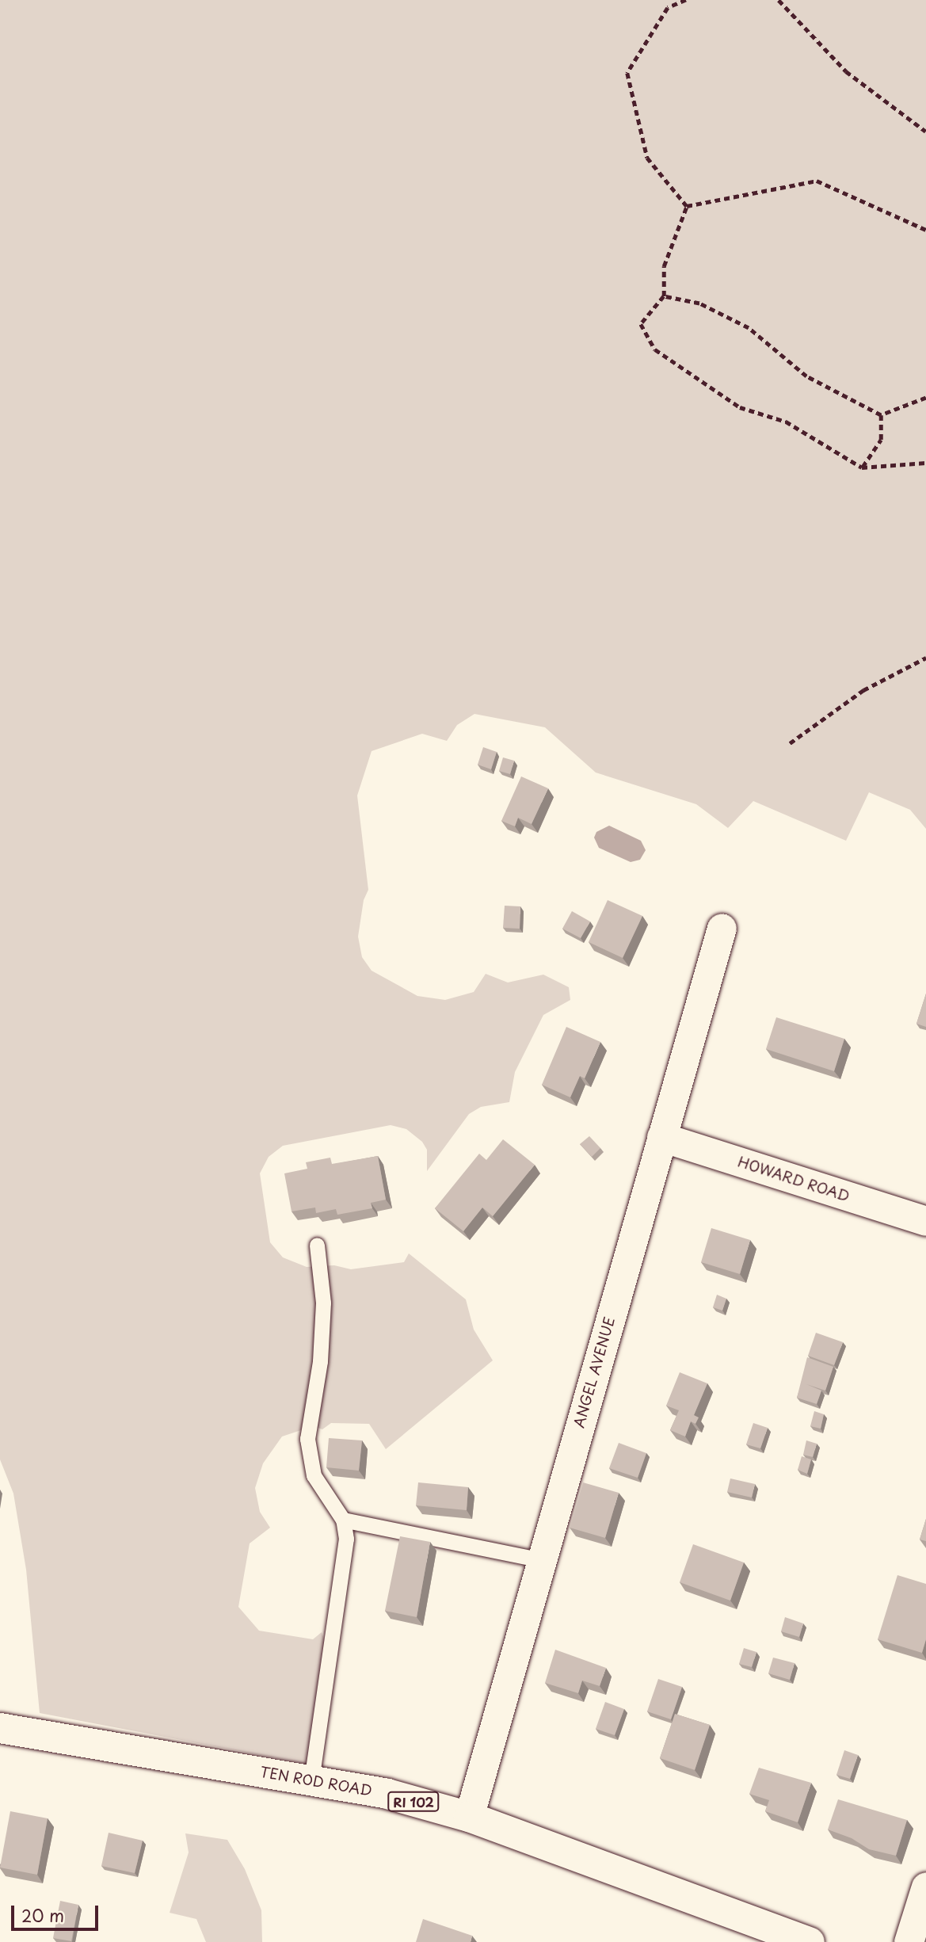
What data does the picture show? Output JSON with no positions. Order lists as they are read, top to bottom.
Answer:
{
  "streets": {
    "main road": ["TEN ROD ROAD", "RI 102"],
    "street": ["HOWARD ROAD", "ANGEL AVENUE"]
  },
  "crossings": [
    ["HOWARD ROAD", "ANGEL AVENUE"],
    ["ANGEL AVENUE", "TEN ROD ROAD"]
  ],
  "scale_bar": "20 m"
}
